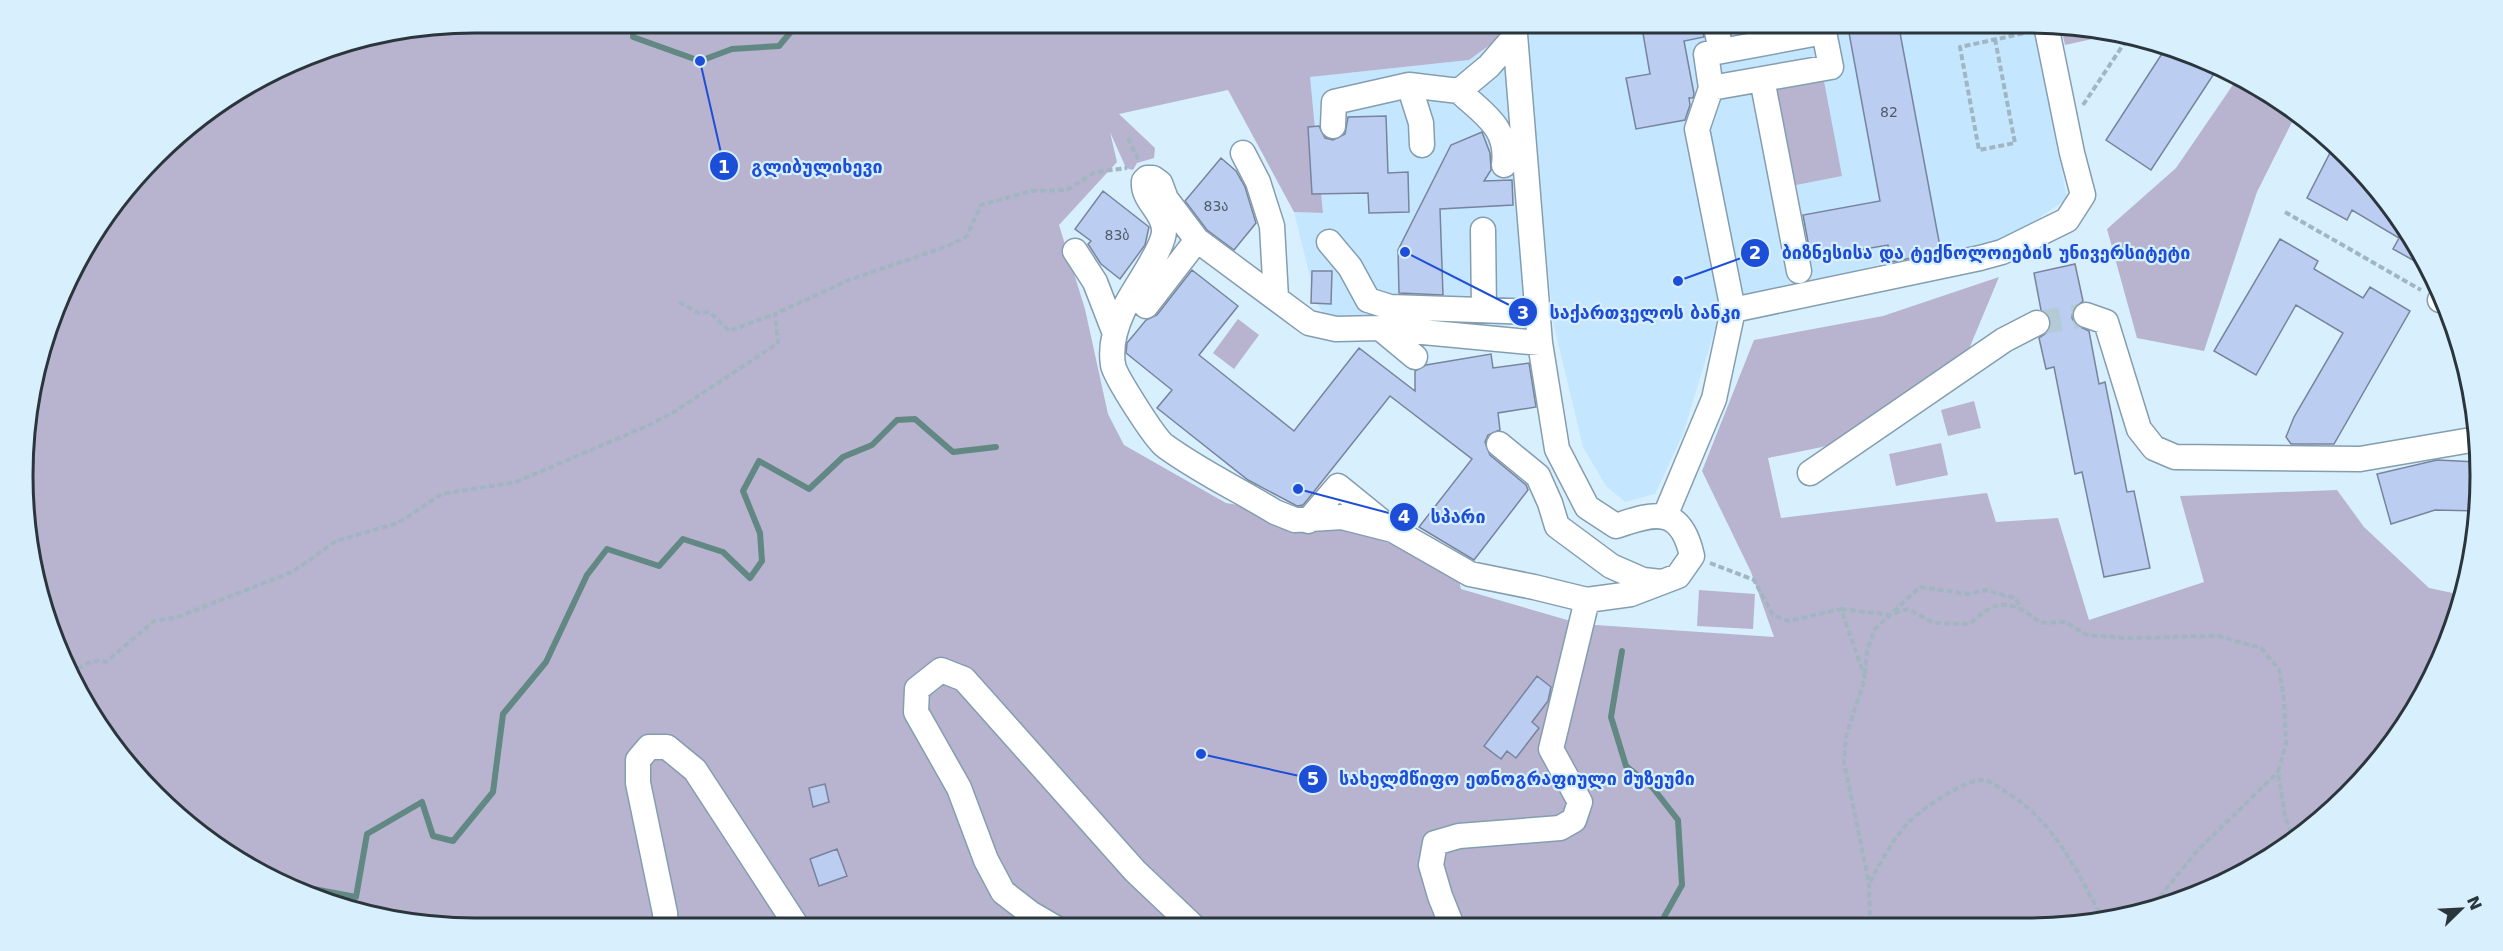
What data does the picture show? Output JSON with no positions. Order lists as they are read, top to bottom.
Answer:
{
  "places": [
    "გლიბულიხევი",
    "საქართველოს ბანკი",
    "ბიზნესისა და ტექნოლოიების უნივერსიტეტი",
    "სპარი",
    "სახელმწიფო ეთნოგრაფიული მუზეუმი"
  ],
  "house_numbers": ["82", "83ა", "83ბ"],
  "north": "top right"
}
